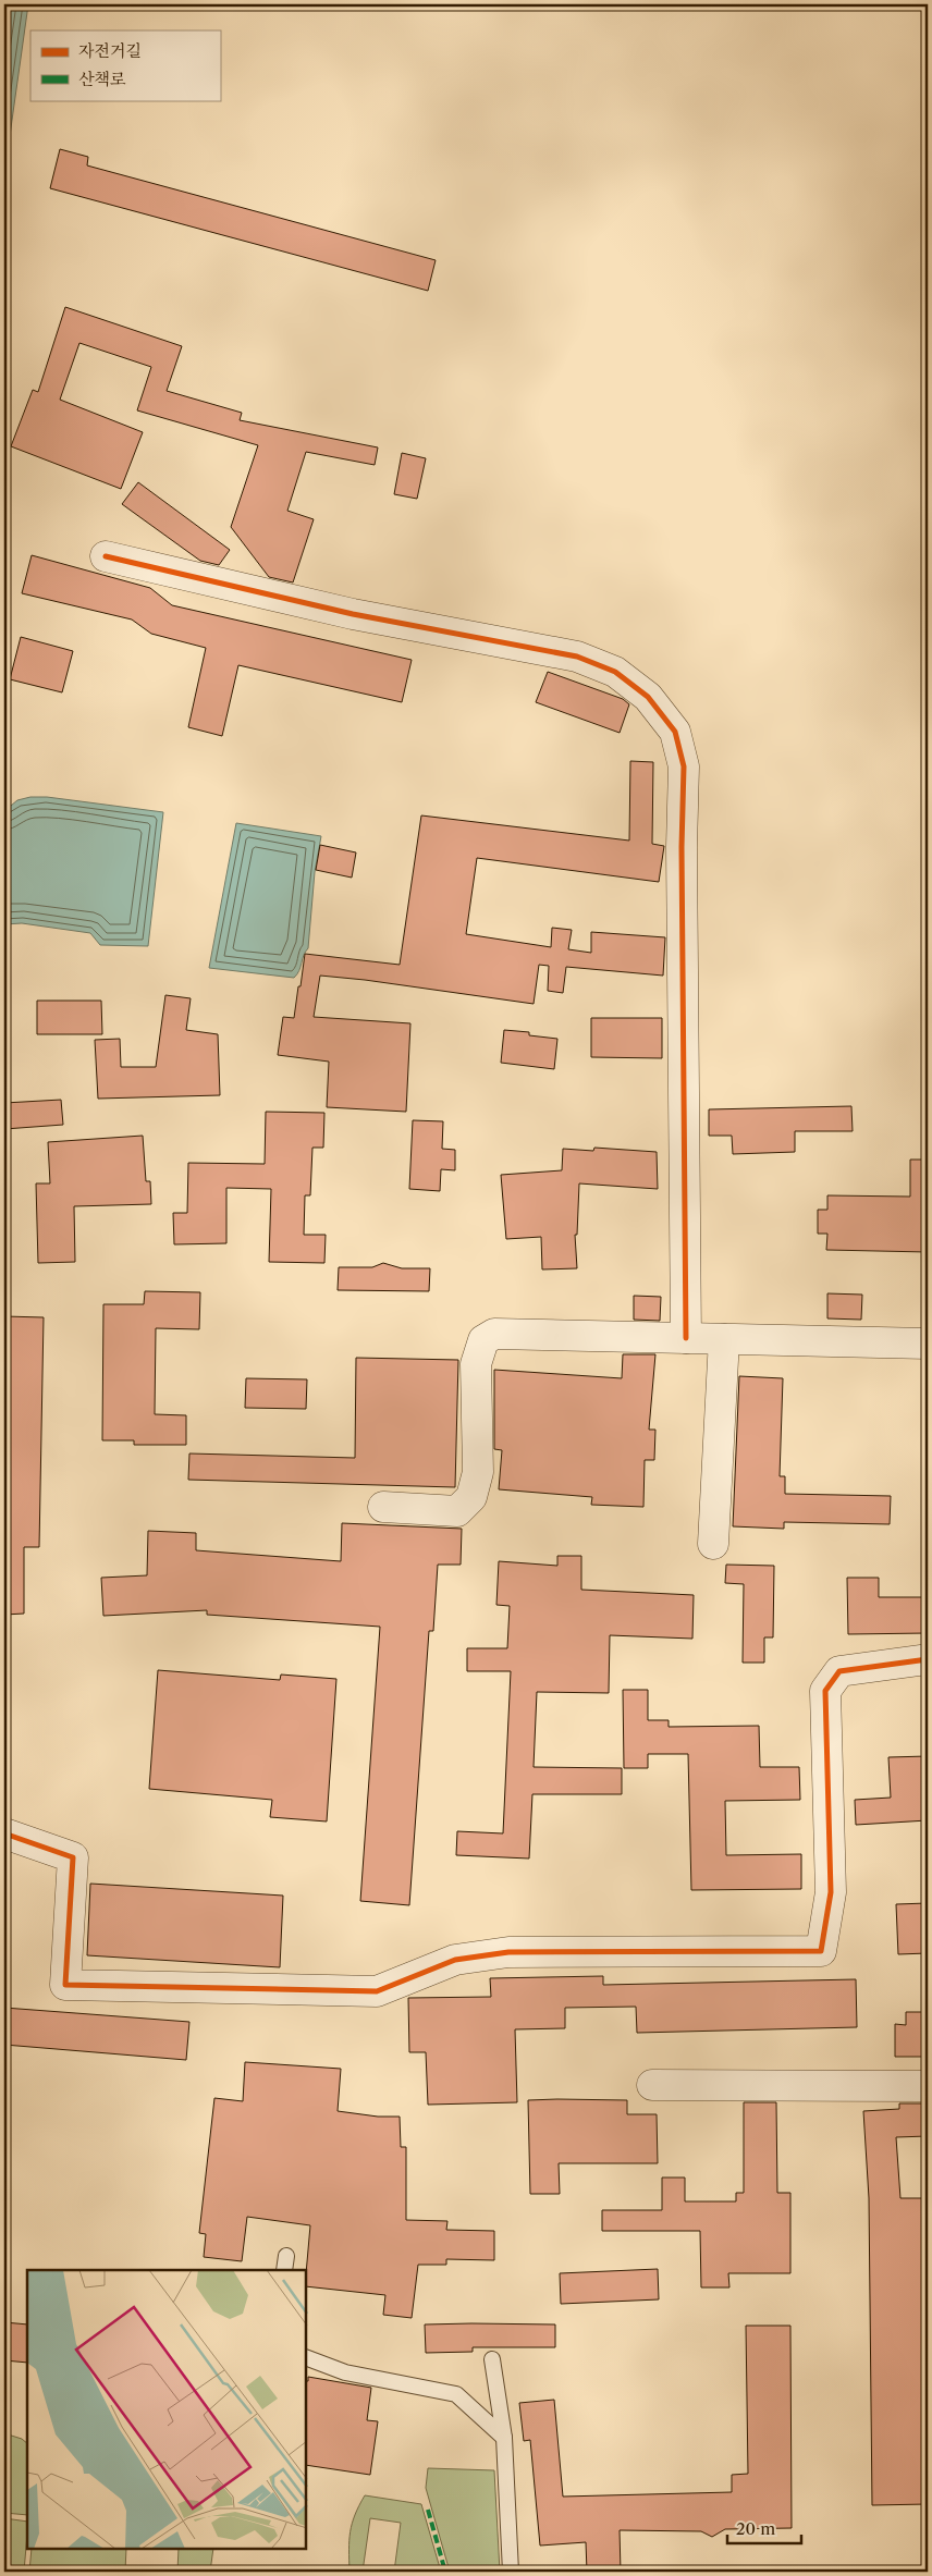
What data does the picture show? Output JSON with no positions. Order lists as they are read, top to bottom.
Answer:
{
  "legend": ["자전거길", "산책로"],
  "scale_bar": "20 m"
}
